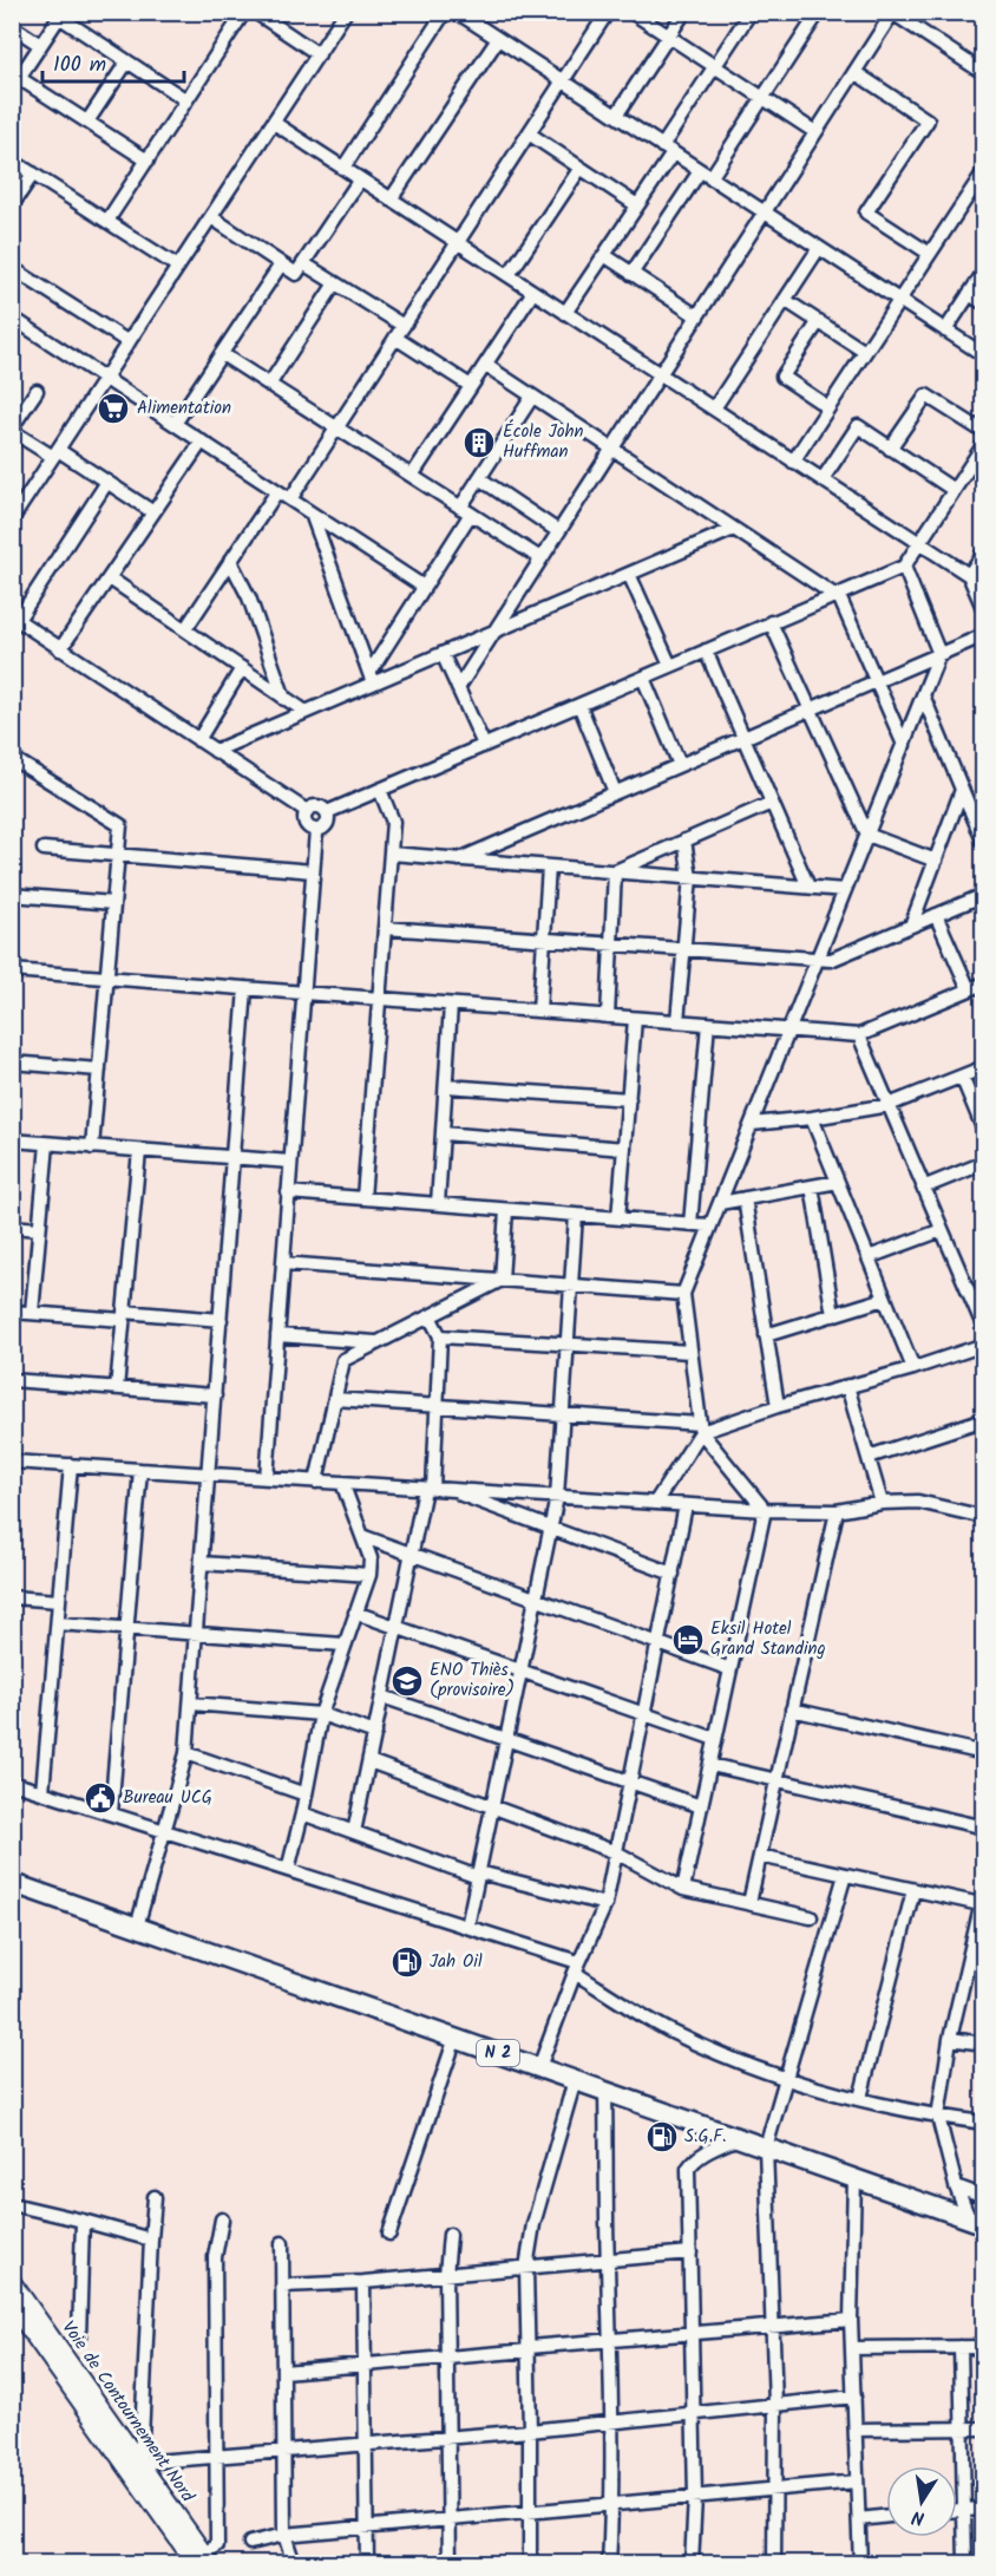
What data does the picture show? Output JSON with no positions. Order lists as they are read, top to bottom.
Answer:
{
  "streets": {
    "highway": ["N 2"],
    "main road": ["Voie de Contournement Nord"]
  },
  "places": {
    "supermarket": ["Alimentation"],
    "building": ["École John Huffman"],
    "hotel": ["Eksil Hotel Grand Standing"],
    "school or university": ["ENO Thiès (provisoire)"],
    "public building": ["Bureau UCG"],
    "fuel station": ["Jah Oil", "S.G.F."]
  },
  "scale_bar": "100 m",
  "north": "bottom"
}
